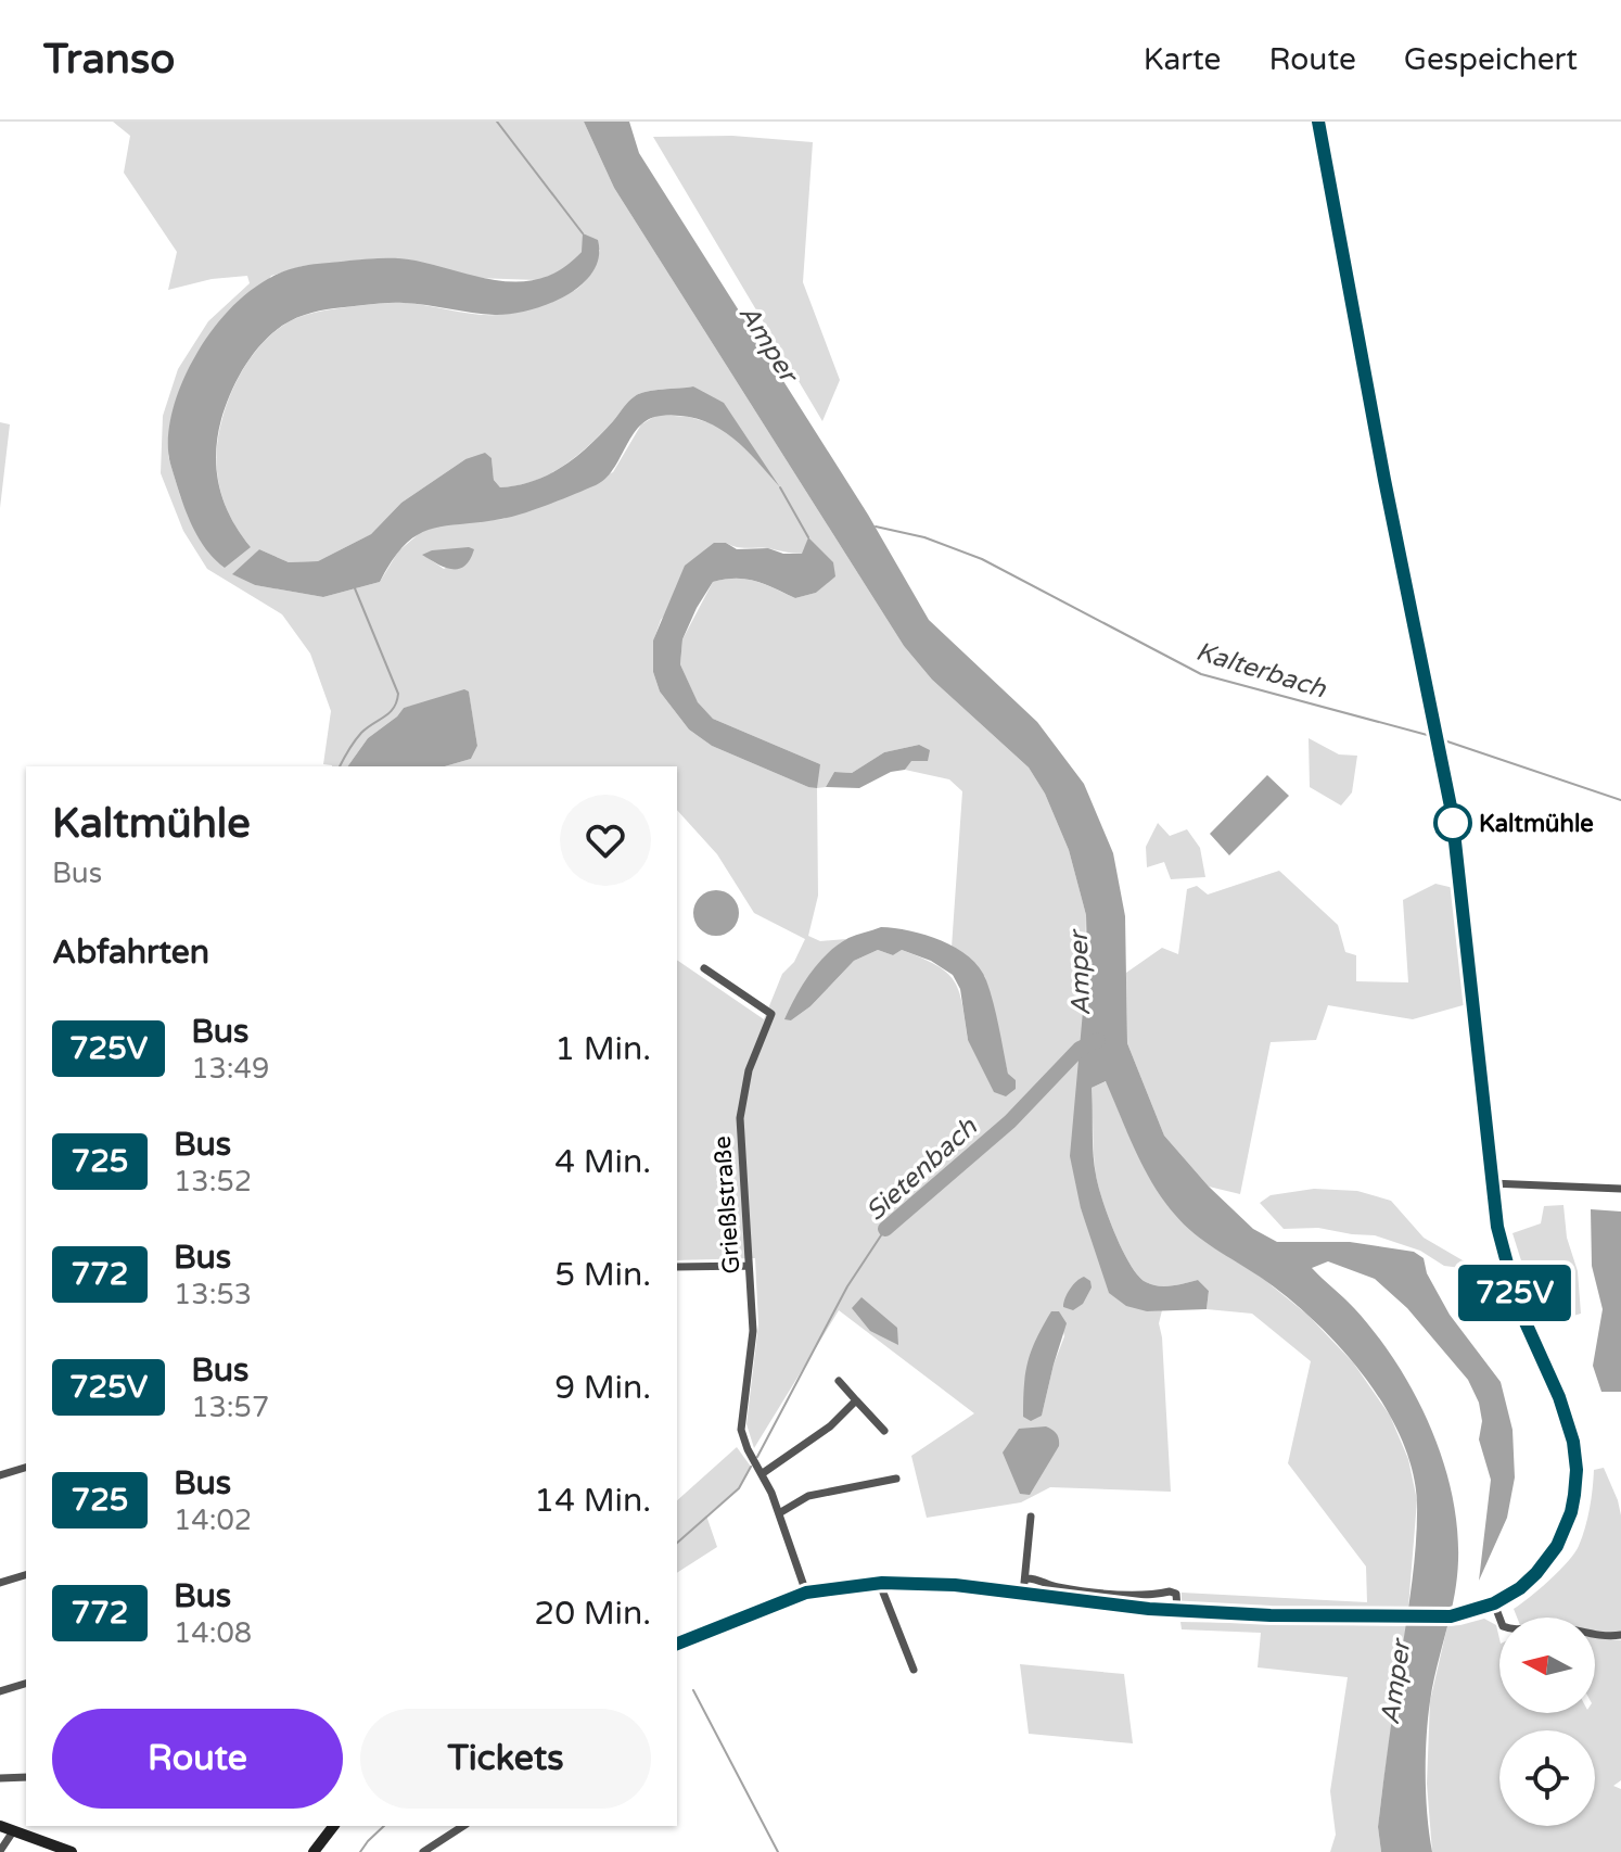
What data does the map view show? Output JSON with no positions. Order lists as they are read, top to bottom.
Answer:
{
  "streets": {
    "street": ["Grießlstraße"]
  },
  "water": ["Amper", "Kalterbach", "Sietenbach"],
  "places": ["Kaltmühle"],
  "lines": ["bus line 725V"],
  "north": "left",
  "page": {
    "header": "Transo",
    "nav": ["Karte", "Route", "Gespeichert"],
    "on_map": "725V",
    "heading": [
      ["Kaltmühle", "Bus"],
      "Abfahrten"
    ],
    "list": [
      {
        "mark": "725V",
        "name": "Bus",
        "note": "13:49",
        "value": "1 Min."
      },
      {
        "mark": "725",
        "name": "Bus",
        "note": "13:52",
        "value": "4 Min."
      },
      {
        "mark": "772",
        "name": "Bus",
        "note": "13:53",
        "value": "5 Min."
      },
      {
        "mark": "725V",
        "name": "Bus",
        "note": "13:57",
        "value": "9 Min."
      },
      {
        "mark": "725",
        "name": "Bus",
        "note": "14:02",
        "value": "14 Min."
      },
      {
        "mark": "772",
        "name": "Bus",
        "note": "14:08",
        "value": "20 Min."
      }
    ],
    "buttons": ["Route", "Tickets"]
  }
}
